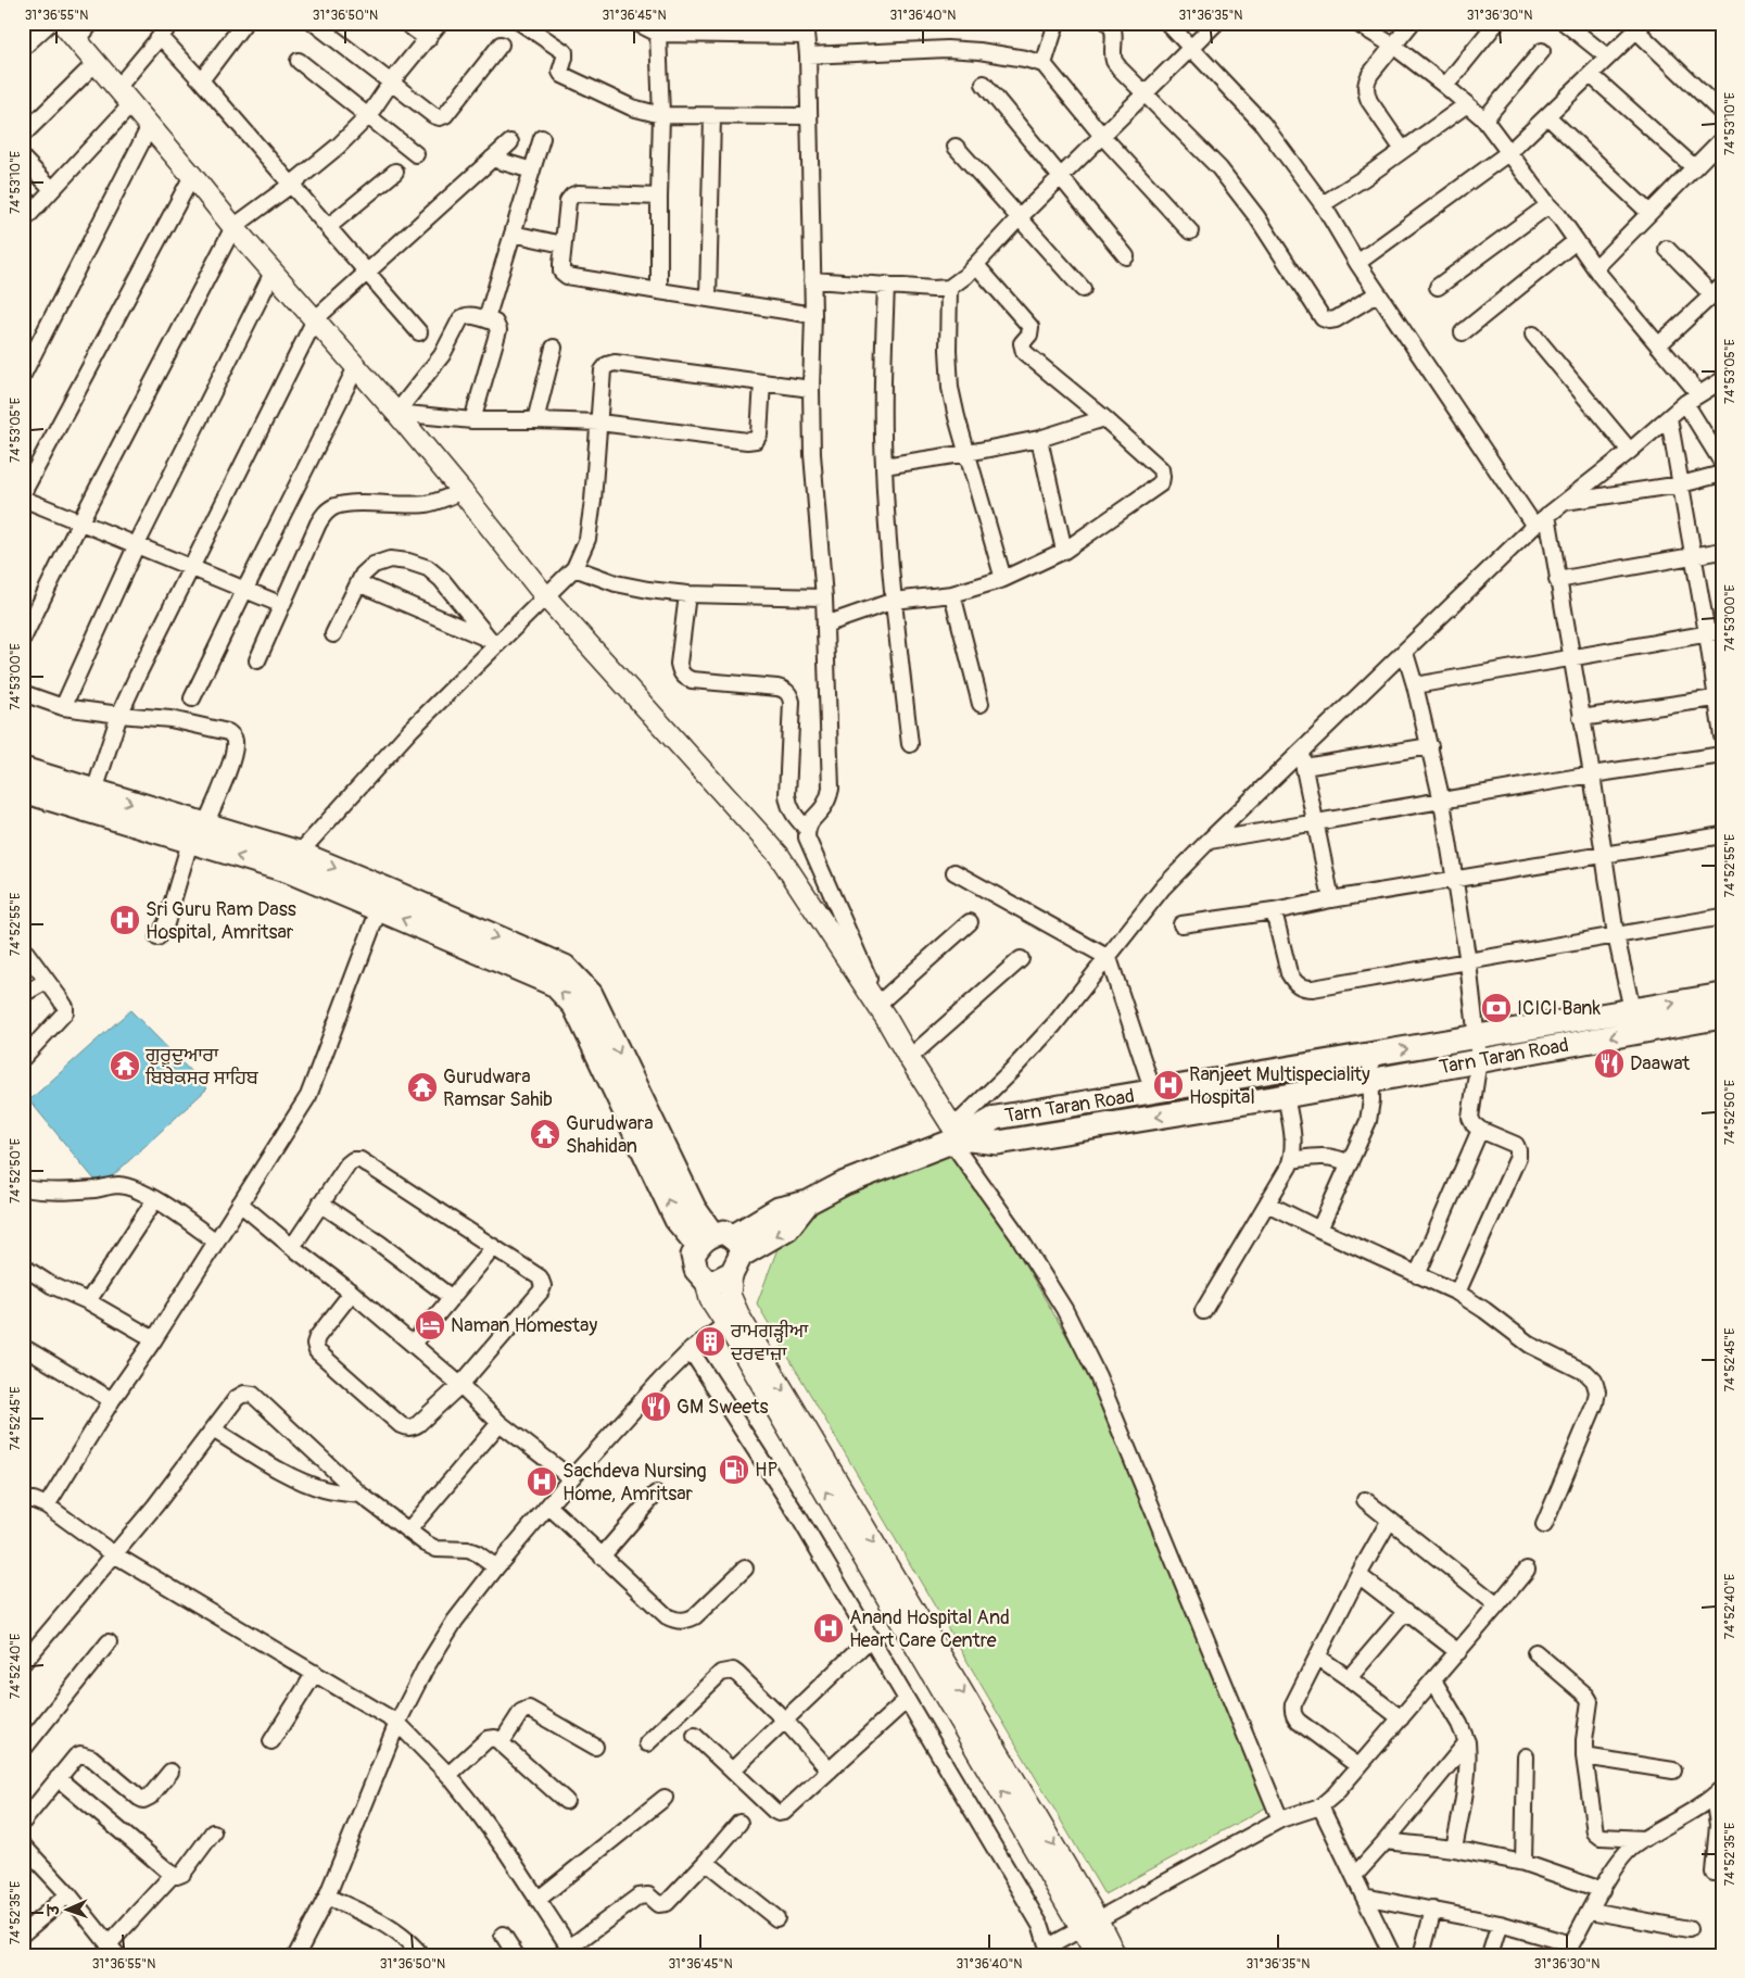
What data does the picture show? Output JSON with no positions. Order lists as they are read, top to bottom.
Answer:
{
  "streets": {
    "main road": ["Tarn Taran Road"]
  },
  "places": {
    "hospital": [
      "Sri Guru Ram Dass Hospital, Amritsar",
      "Ranjeet Multispeciality Hospital",
      "Sachdeva Nursing Home, Amritsar",
      "Anand Hospital And Heart Care Centre"
    ],
    "bank": ["ICICI Bank"],
    "restaurant": ["Daawat", "GM Sweets"],
    "temple": ["ਗੁਰੂਦੁਆਰਾ ਬਿਬੇਕਸਰ ਸਾਹਿਬ", "Gurudwara Ramsar Sahib", "Gurudwara Shahidan"],
    "hotel": ["Naman Homestay"],
    "building": ["ਰਾਮਗੜ੍ਹੀਆ ਦਰਵਾਜ਼ਾ"],
    "fuel station": ["HP"]
  },
  "north": "left",
  "coordinates": [
    "31°36'55\"N",
    "31°36'50\"N",
    "31°36'45\"N",
    "31°36'40\"N",
    "31°36'35\"N",
    "31°36'30\"N",
    "74°53'10\"E",
    "74°53'05\"E",
    "74°53'00\"E",
    "74°52'55\"E",
    "74°52'50\"E",
    "74°52'45\"E",
    "74°52'40\"E",
    "74°52'35\"E"
  ]
}
